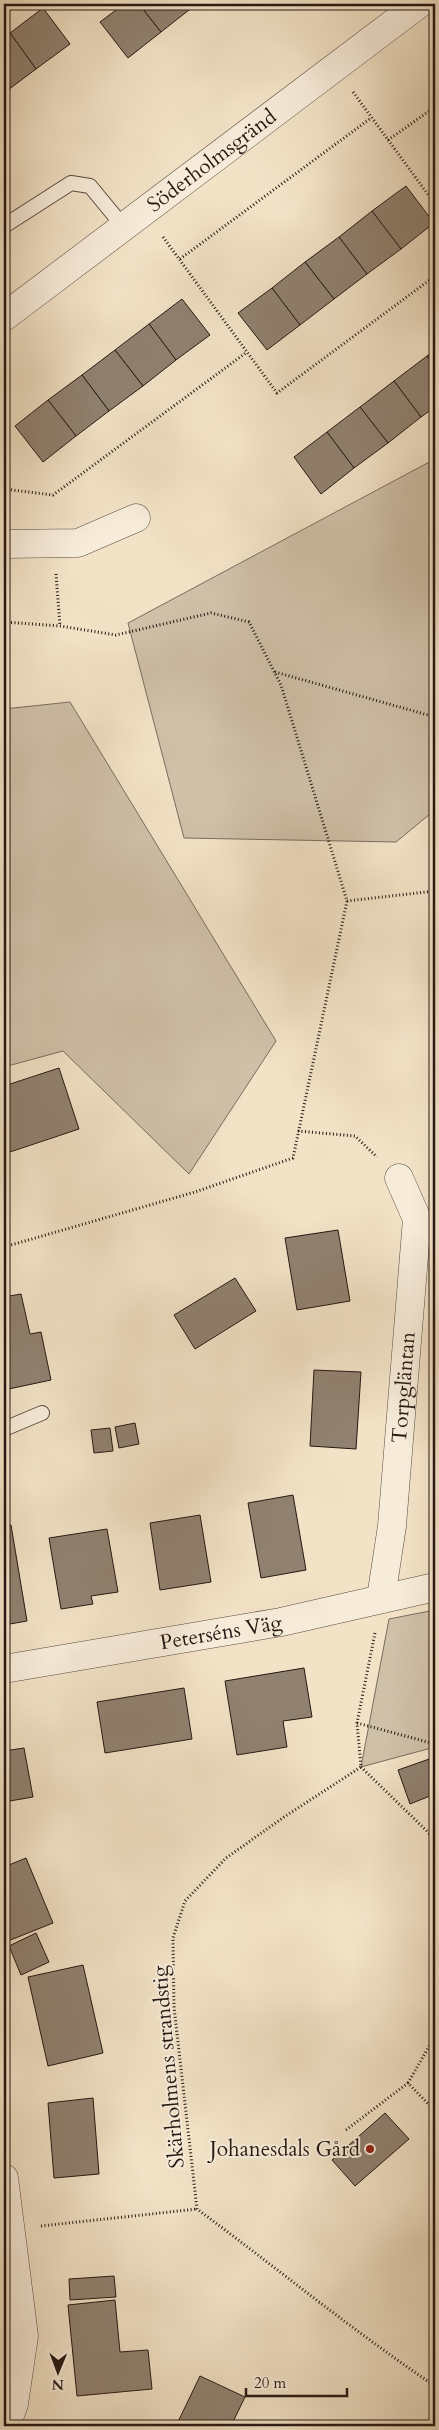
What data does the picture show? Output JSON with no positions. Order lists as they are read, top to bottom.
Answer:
{
  "streets": {
    "street": ["Söderholmsgränd", "Torpgläntan", "Peterséns Väg"],
    "path": ["Skärholmens strandstig"]
  },
  "crossings": [
    ["Torpgläntan", "Peterséns Väg"]
  ],
  "places": ["Johanesdals Gård"],
  "scale_bar": "20 m",
  "north": "bottom"
}
